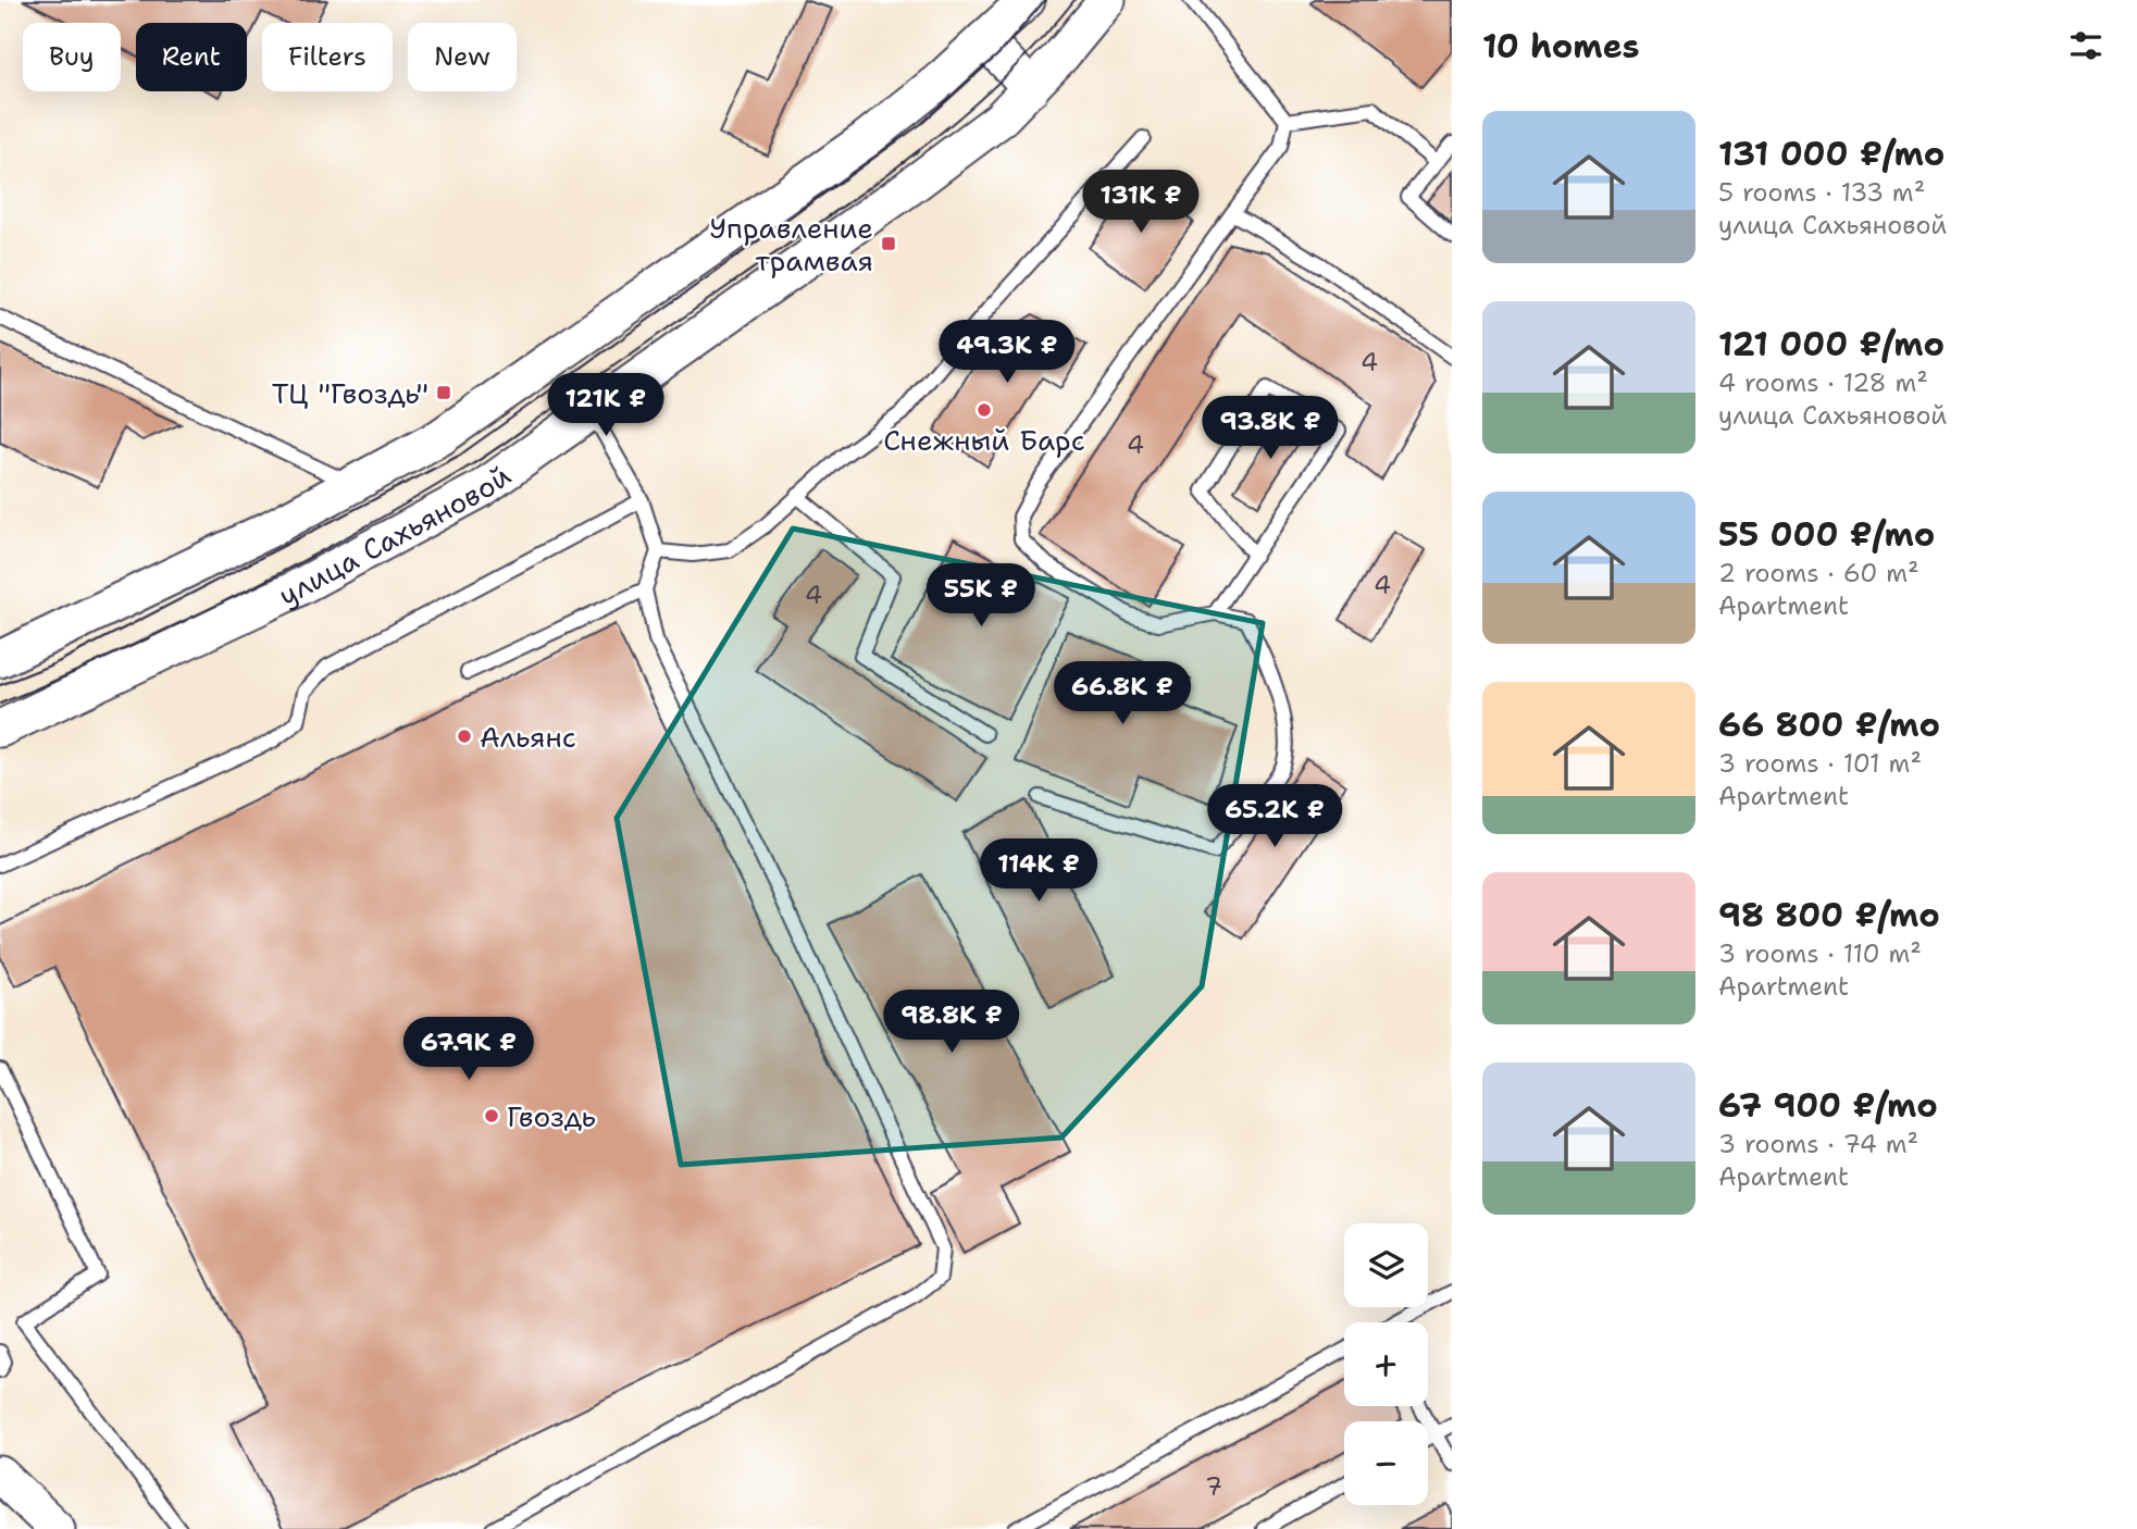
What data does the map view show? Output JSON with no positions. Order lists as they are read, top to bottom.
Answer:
{
  "streets": {
    "main road": ["улица Сахьяновой"]
  },
  "places": {
    "transit": ["Управление трамвая", "ТЦ \"Гвоздь\""],
    "other": ["Снежный Барс", "Альянс", "Гвоздь"]
  },
  "house_numbers": [
    "4",
    "4",
    "4",
    "4",
    "7"
  ],
  "page": {
    "heading": "10 homes",
    "chip": [
      "Buy",
      "Rent",
      "Filters",
      "New"
    ],
    "list": [
      {
        "name": "131 000 ₽/mo",
        "note": "5 rooms · 133 m² · улица Сахьяновой"
      },
      {
        "name": "121 000 ₽/mo",
        "note": "4 rooms · 128 m² · улица Сахьяновой"
      },
      {
        "name": "55 000 ₽/mo",
        "note": "2 rooms · 60 m² · Apartment"
      },
      {
        "name": "66 800 ₽/mo",
        "note": "3 rooms · 101 m² · Apartment"
      },
      {
        "name": "98 800 ₽/mo",
        "note": "3 rooms · 110 m² · Apartment"
      },
      {
        "name": "67 900 ₽/mo",
        "note": "3 rooms · 74 m² · Apartment"
      }
    ],
    "price": [
      "131K ₽",
      "49.3K ₽",
      "121K ₽",
      "93.8K ₽",
      "55K ₽",
      "66.8K ₽",
      "65.2K ₽",
      "114K ₽",
      "98.8K ₽",
      "67.9K ₽"
    ],
    "map_buttons": ["+", "−"]
  }
}
